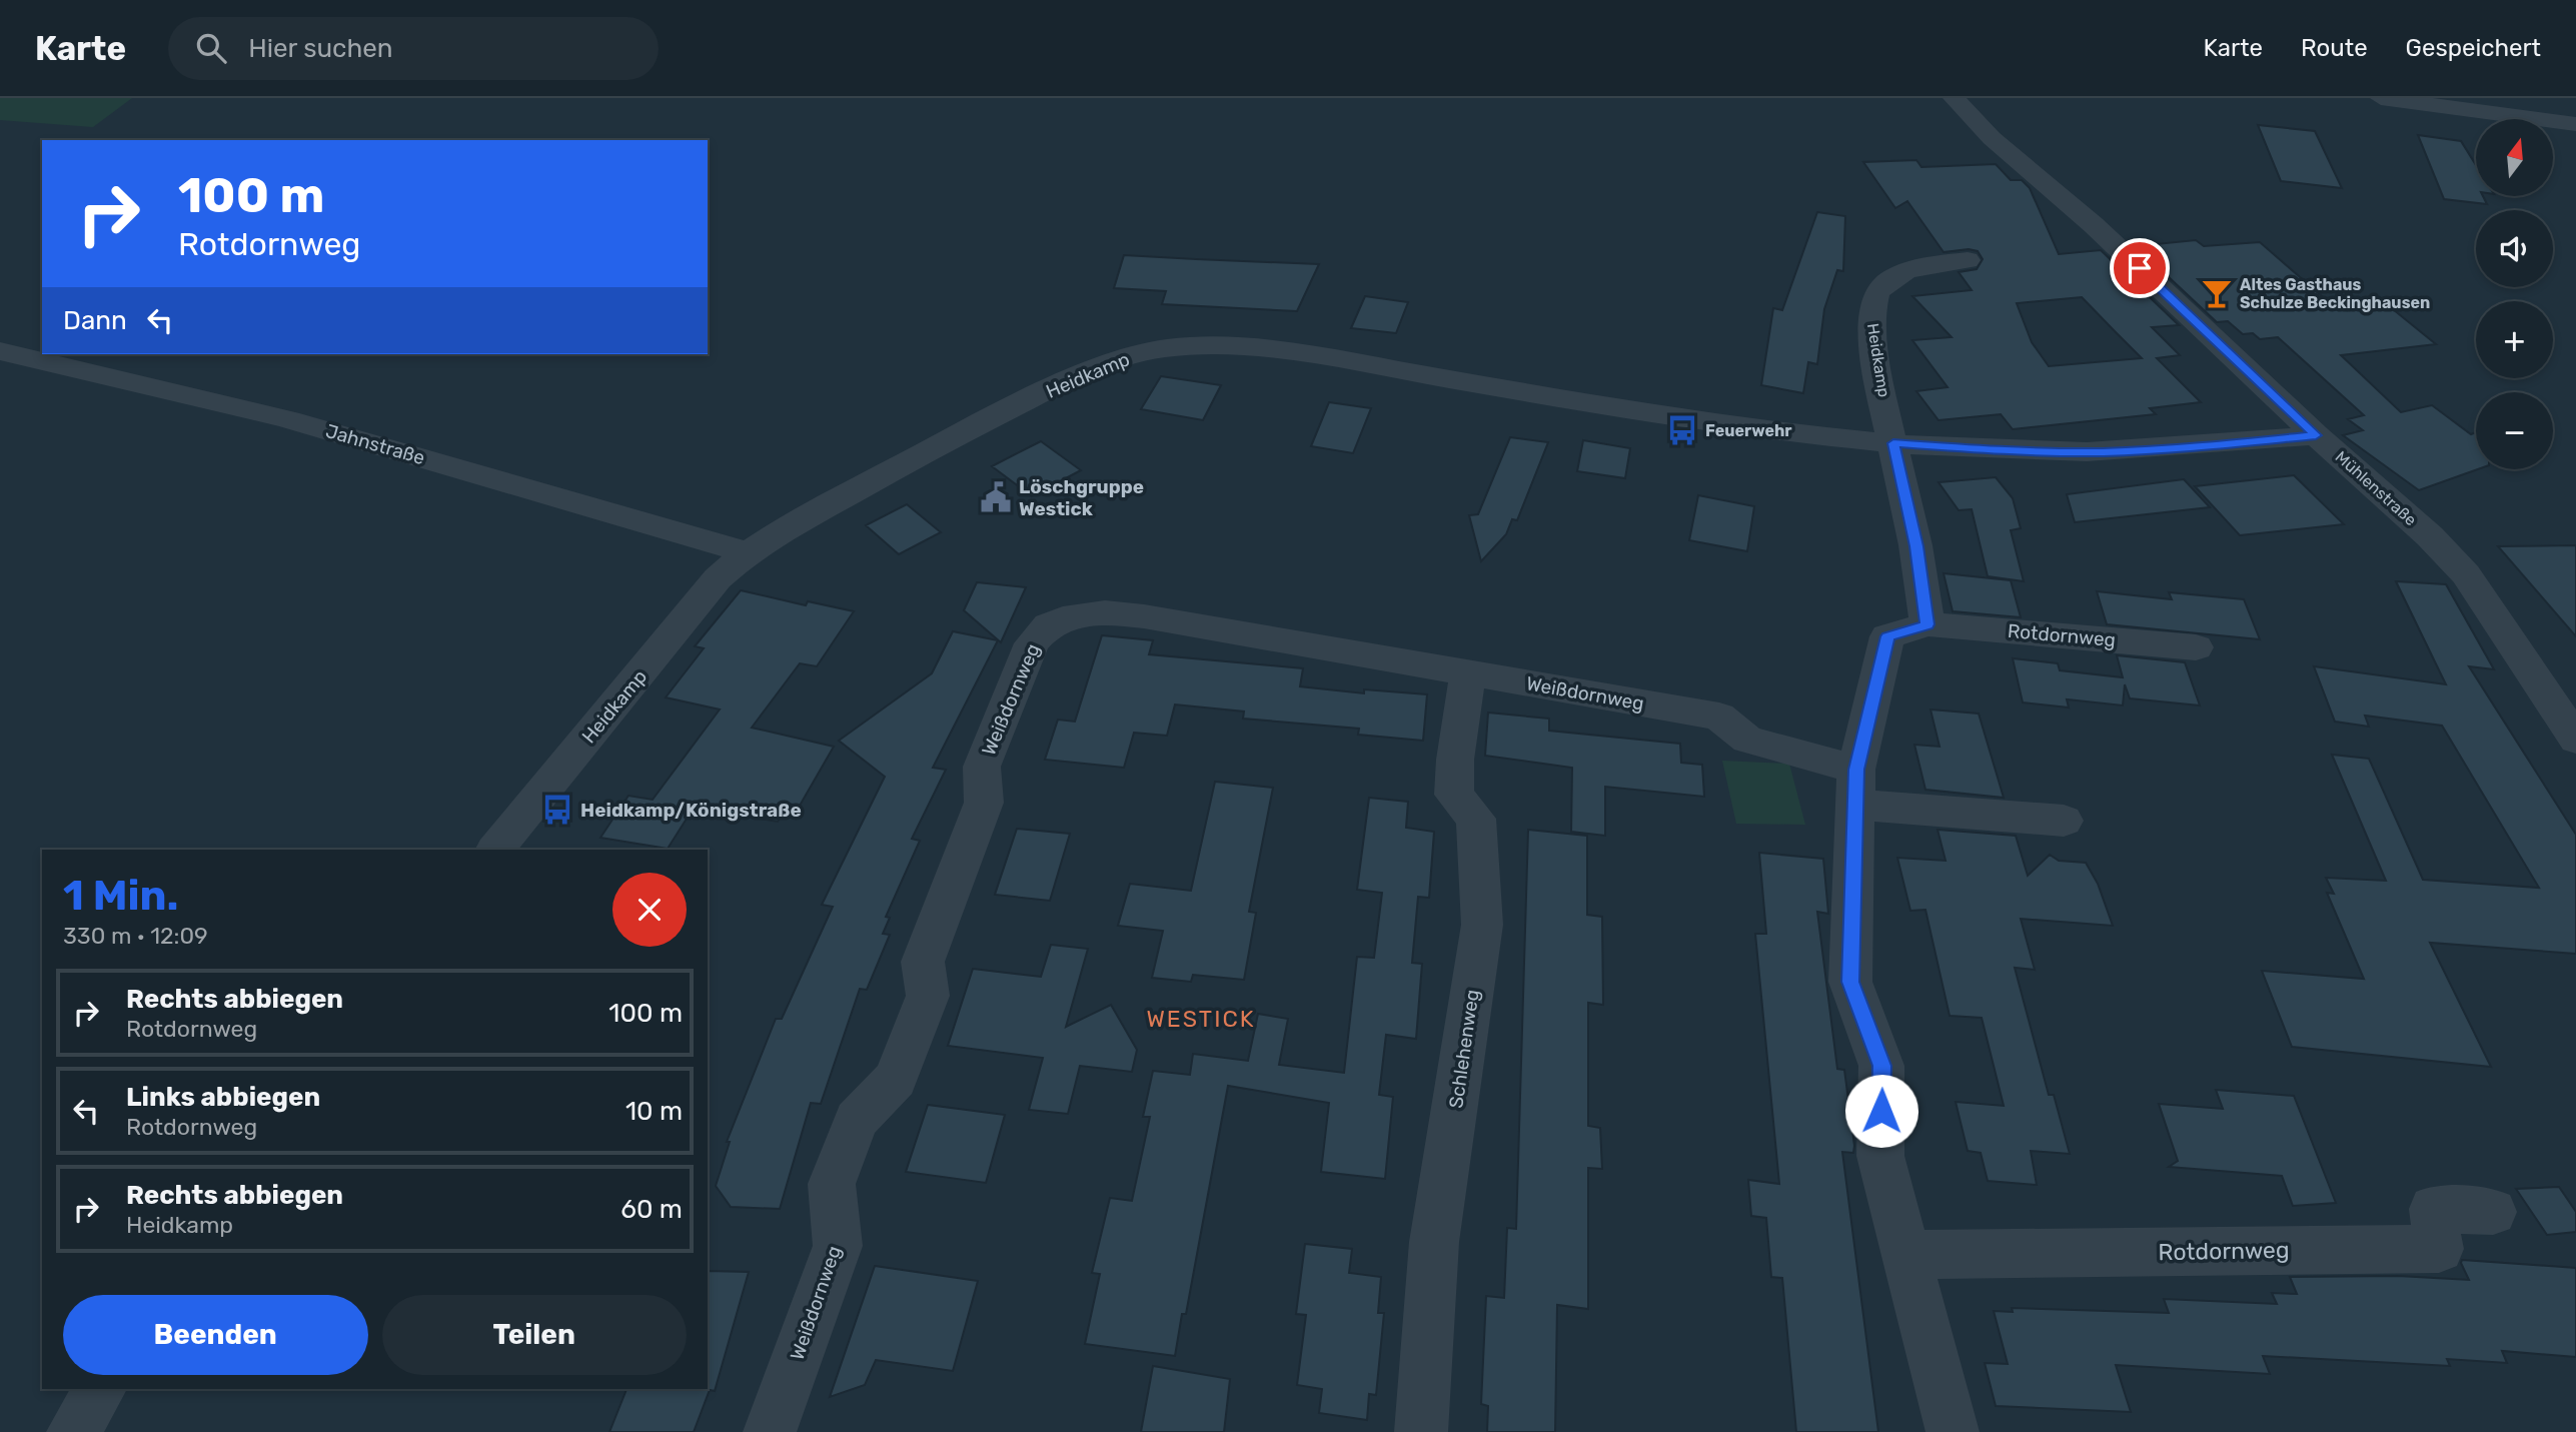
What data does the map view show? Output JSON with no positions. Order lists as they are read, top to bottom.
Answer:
{
  "streets": {
    "street": [
      "Heidkamp",
      "Jahnstraße",
      "Mühlenstraße",
      "Rotdornweg",
      "Weißdornweg",
      "Schlehenweg"
    ]
  },
  "crossings": [
    ["Heidkamp", "Jahnstraße"],
    ["Heidkamp", "Mühlenstraße"],
    ["Rotdornweg", "Weißdornweg"],
    ["Weißdornweg", "Schlehenweg"]
  ],
  "districts": ["WESTICK"],
  "places": {
    "bar": ["Altes Gasthaus Schulze Beckinghausen"],
    "bus stop": ["Feuerwehr", "Heidkamp/Königstraße"],
    "public building": ["Löschgruppe Westick"]
  },
  "north": "top",
  "page": {
    "header": "Karte",
    "search": "Hier suchen",
    "nav": ["Karte", "Route", "Gespeichert"],
    "map_buttons": ["+", "−"],
    "turn": ["100 m", "Rotdornweg"],
    "then": "Dann",
    "heading": ["1 Min.", "330 m · 12:09"],
    "list": [
      {
        "name": "Rechts abbiegen",
        "note": "Rotdornweg",
        "value": "100 m"
      },
      {
        "name": "Links abbiegen",
        "note": "Rotdornweg",
        "value": "10 m"
      },
      {
        "name": "Rechts abbiegen",
        "note": "Heidkamp",
        "value": "60 m"
      }
    ],
    "buttons": ["Beenden", "Teilen"]
  }
}
